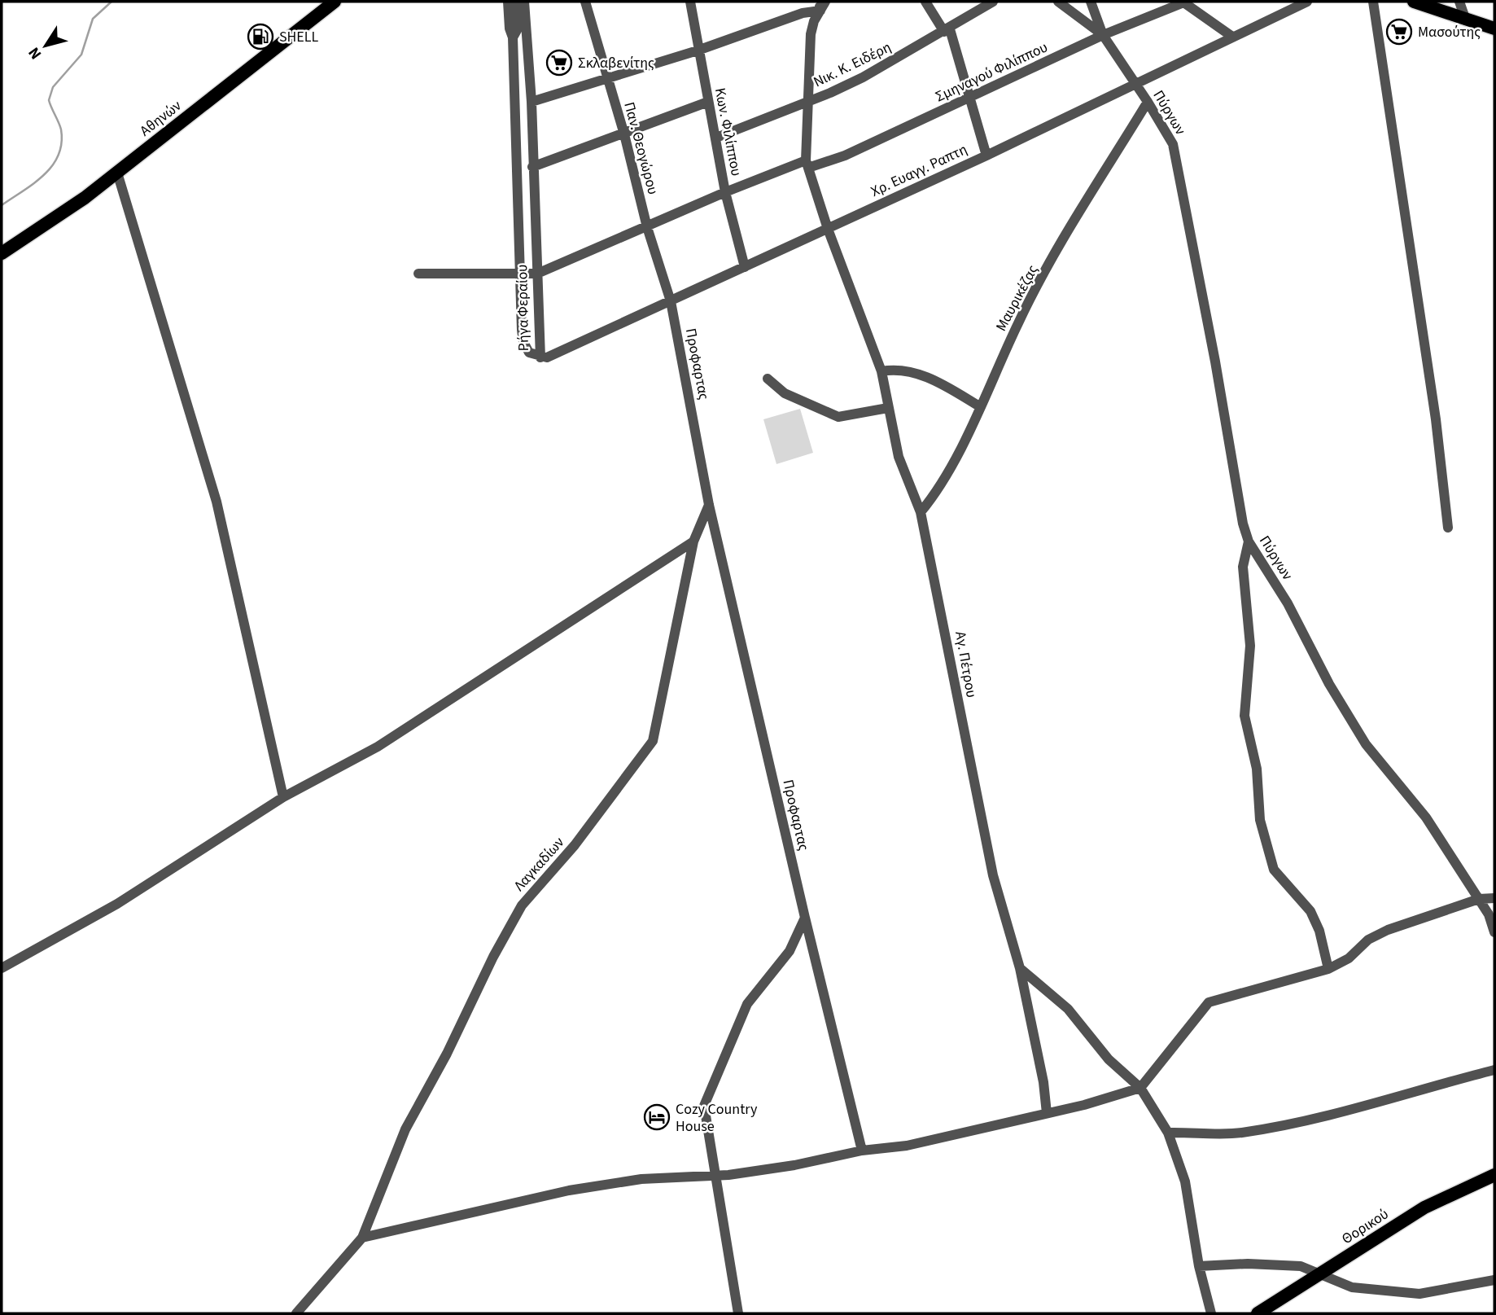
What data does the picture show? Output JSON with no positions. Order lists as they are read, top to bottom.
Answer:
{
  "streets": {
    "main road": ["Αθηνών", "Θορικού"],
    "street": [
      "Νικ. Κ. Ειδέρη",
      "Σμηναγού Φιλίππου",
      "Πύργων",
      "Κων. Φιλίππου",
      "Παν. Θεογώρου",
      "Χρ. Ευαγγ. Ραπτη",
      "Μαυρικέζας",
      "Ρήγα Φεραίου",
      "Προφαρτας",
      "Αγ. Πέτρου",
      "Λαγκαδίων"
    ]
  },
  "crossings": [
    ["Νικ. Κ. Ειδέρη", "Κων. Φιλίππου"],
    ["Σμηναγού Φιλίππου", "Πύργων"],
    ["Σμηναγού Φιλίππου", "Κων. Φιλίππου"],
    ["Σμηναγού Φιλίππου", "Παν. Θεογώρου"],
    ["Σμηναγού Φιλίππου", "Ρήγα Φεραίου"],
    ["Σμηναγού Φιλίππου", "Αγ. Πέτρου"],
    ["Πύργων", "Χρ. Ευαγγ. Ραπτη"],
    ["Πύργων", "Μαυρικέζας"],
    ["Κων. Φιλίππου", "Χρ. Ευαγγ. Ραπτη"],
    ["Παν. Θεογώρου", "Χρ. Ευαγγ. Ραπτη"],
    ["Παν. Θεογώρου", "Προφαρτας"],
    ["Χρ. Ευαγγ. Ραπτη", "Ρήγα Φεραίου"],
    ["Χρ. Ευαγγ. Ραπτη", "Προφαρτας"],
    ["Χρ. Ευαγγ. Ραπτη", "Αγ. Πέτρου"],
    ["Μαυρικέζας", "Αγ. Πέτρου"],
    ["Προφαρτας", "Λαγκαδίων"]
  ],
  "places": {
    "supermarket": ["Μασούτης", "Σκλαβενίτης"],
    "fuel station": ["SHELL"],
    "hotel": ["Cozy Country House"]
  },
  "north": "bottom left"
}
